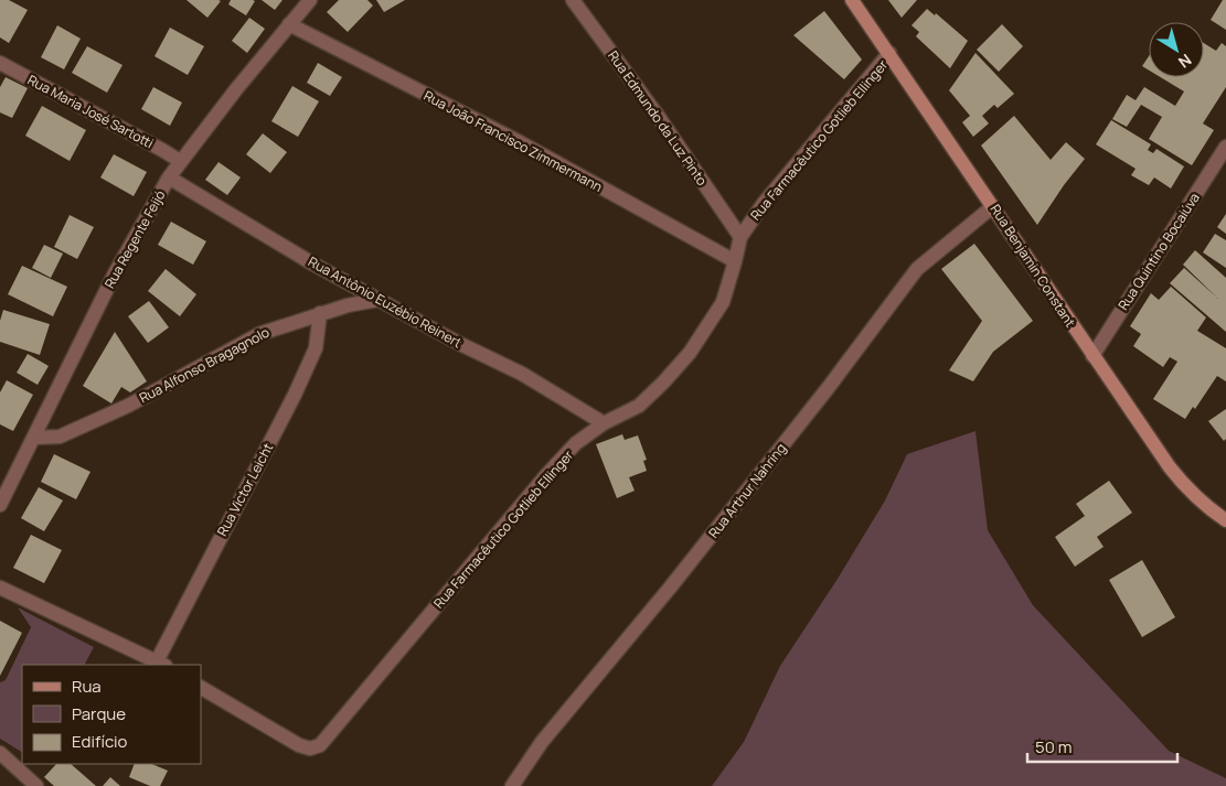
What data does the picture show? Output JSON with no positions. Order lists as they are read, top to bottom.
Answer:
{
  "streets": {
    "main road": ["Rua Benjamin Constant"],
    "street": [
      "Rua Maria José Sartotti",
      "Rua Edmundo da Luz Pinto",
      "Rua Farmacêutico Gotlieb Ellinger",
      "Rua João Francisco Zimmermann",
      "Rua Regente Feijó",
      "Rua Quintino Bocaiúva",
      "Rua Antônio Euzébio Reinert",
      "Rua Alfonso Bragagnolo",
      "Rua Victor Leicht",
      "Rua Arthur Nahring"
    ]
  },
  "crossings": [
    ["Rua Maria José Sartotti", "Rua Regente Feijó"],
    ["Rua Edmundo da Luz Pinto", "Rua Farmacêutico Gotlieb Ellinger"],
    ["Rua Farmacêutico Gotlieb Ellinger", "Rua João Francisco Zimmermann"],
    ["Rua Farmacêutico Gotlieb Ellinger", "Rua Benjamin Constant"],
    ["Rua Farmacêutico Gotlieb Ellinger", "Rua Antônio Euzébio Reinert"],
    ["Rua João Francisco Zimmermann", "Rua Regente Feijó"],
    ["Rua Regente Feijó", "Rua Antônio Euzébio Reinert"],
    ["Rua Regente Feijó", "Rua Alfonso Bragagnolo"],
    ["Rua Quintino Bocaiúva", "Rua Benjamin Constant"],
    ["Rua Benjamin Constant", "Rua Arthur Nahring"],
    ["Rua Antônio Euzébio Reinert", "Rua Alfonso Bragagnolo"],
    ["Rua Alfonso Bragagnolo", "Rua Victor Leicht"]
  ],
  "legend": ["Rua", "Parque", "Edifício"],
  "scale_bar": "50 m",
  "north": "bottom right"
}
